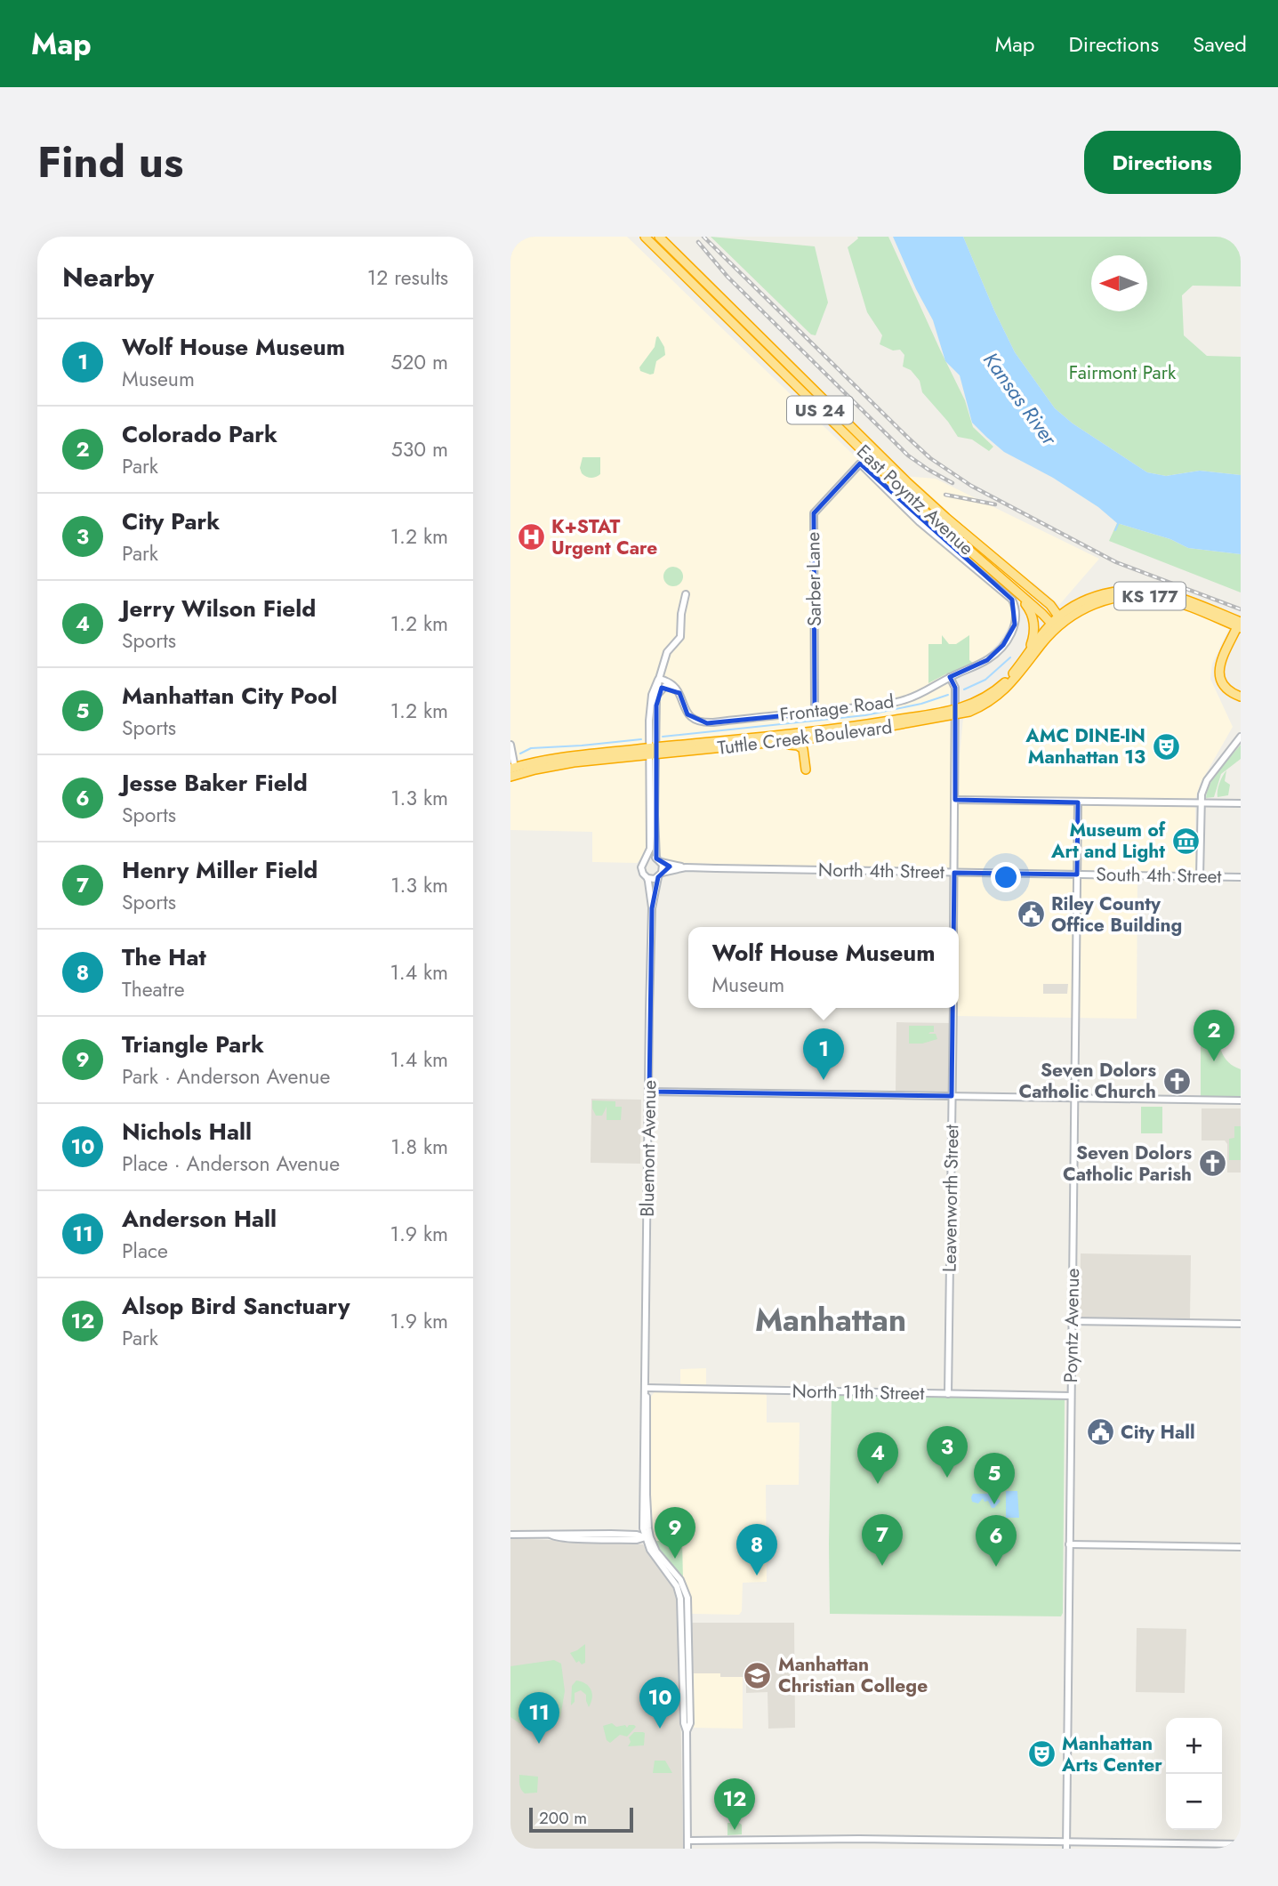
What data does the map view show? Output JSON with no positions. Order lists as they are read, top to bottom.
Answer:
{
  "streets": {
    "highway": [
      "US 24",
      "East Poyntz Avenue",
      "KS 177",
      "Tuttle Creek Boulevard"
    ],
    "street": [
      "Sarber Lane",
      "Frontage Road",
      "North 4th Street",
      "South 4th Street",
      "Bluemont Avenue",
      "Leavenworth Street",
      "Poyntz Avenue",
      "North 11th Street"
    ]
  },
  "crossings": [
    ["US 24", "East Poyntz Avenue"],
    ["US 24", "Tuttle Creek Boulevard"],
    ["East Poyntz Avenue", "KS 177"],
    ["East Poyntz Avenue", "Tuttle Creek Boulevard"],
    ["Sarber Lane", "Frontage Road"],
    ["KS 177", "Tuttle Creek Boulevard"],
    ["North 4th Street", "South 4th Street"],
    ["North 4th Street", "Bluemont Avenue"],
    ["North 4th Street", "Poyntz Avenue"],
    ["South 4th Street", "Poyntz Avenue"],
    ["Bluemont Avenue", "North 11th Street"],
    ["Leavenworth Street", "North 11th Street"],
    ["Poyntz Avenue", "North 11th Street"]
  ],
  "districts": ["Manhattan"],
  "water": ["Kansas River"],
  "parks": ["Fairmont Park"],
  "places": {
    "hospital": ["K+STAT Urgent Care"],
    "theatre": ["AMC DINE-IN Manhattan 13", "Manhattan Arts Center"],
    "museum": ["Museum of Art and Light"],
    "public building": ["Riley County Office Building", "City Hall"],
    "church": ["Seven Dolors Catholic Church", "Seven Dolors Catholic Parish"],
    "school or university": ["Manhattan Christian College"]
  },
  "scale_bar": "200 m",
  "north": "left",
  "page": {
    "header": "Map",
    "nav": ["Map", "Directions", "Saved"],
    "title": "Find us",
    "buttons": "Directions",
    "heading": ["Nearby", "12 results"],
    "list": [
      {
        "mark": "1",
        "name": "Wolf House Museum",
        "note": "Museum",
        "value": "520 m"
      },
      {
        "mark": "2",
        "name": "Colorado Park",
        "note": "Park",
        "value": "530 m"
      },
      {
        "mark": "3",
        "name": "City Park",
        "note": "Park",
        "value": "1.2 km"
      },
      {
        "mark": "4",
        "name": "Jerry Wilson Field",
        "note": "Sports",
        "value": "1.2 km"
      },
      {
        "mark": "5",
        "name": "Manhattan City Pool",
        "note": "Sports",
        "value": "1.2 km"
      },
      {
        "mark": "6",
        "name": "Jesse Baker Field",
        "note": "Sports",
        "value": "1.3 km"
      },
      {
        "mark": "7",
        "name": "Henry Miller Field",
        "note": "Sports",
        "value": "1.3 km"
      },
      {
        "mark": "8",
        "name": "The Hat",
        "note": "Theatre",
        "value": "1.4 km"
      },
      {
        "mark": "9",
        "name": "Triangle Park",
        "note": "Park · Anderson Avenue",
        "value": "1.4 km"
      },
      {
        "mark": "10",
        "name": "Nichols Hall",
        "note": "Place · Anderson Avenue",
        "value": "1.8 km"
      },
      {
        "mark": "11",
        "name": "Anderson Hall",
        "note": "Place",
        "value": "1.9 km"
      },
      {
        "mark": "12",
        "name": "Alsop Bird Sanctuary",
        "note": "Park",
        "value": "1.9 km"
      }
    ],
    "popup": ["Wolf House Museum", "Museum"],
    "pins": [
      "2",
      "1",
      "3",
      "4",
      "5",
      "9",
      "7",
      "6",
      "8",
      "10",
      "11",
      "12"
    ],
    "map_buttons": ["+", "−"],
    "scale": "200 m"
  }
}
